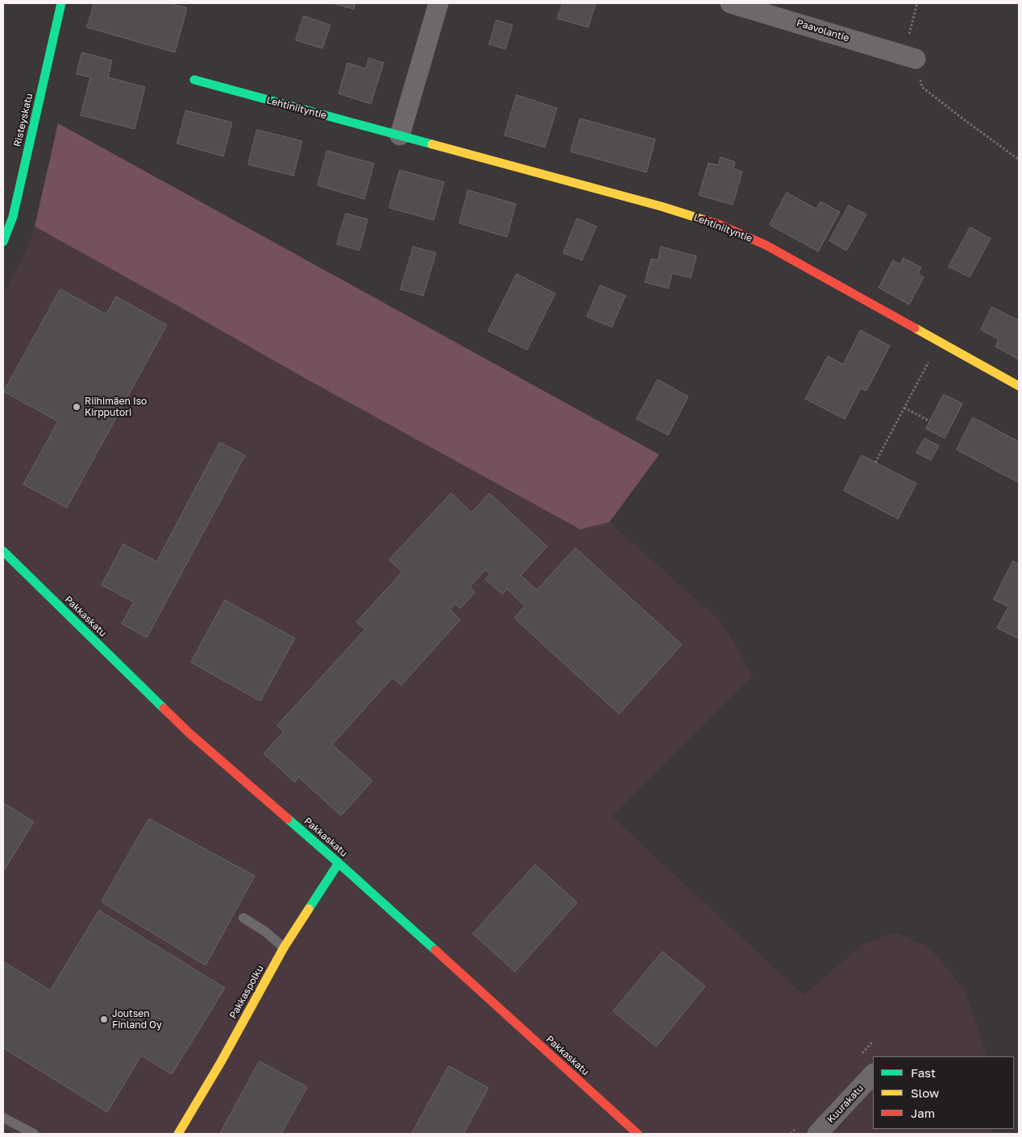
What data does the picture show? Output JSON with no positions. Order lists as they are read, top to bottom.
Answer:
{
  "streets": {
    "street": [
      "Paavolantie",
      "Lehtiniityntie",
      "Risteyskatu",
      "Pakkaskatu",
      "Pakkaspolku",
      "Kuurakatu"
    ]
  },
  "crossings": [
    ["Pakkaskatu", "Pakkaspolku"]
  ],
  "places": ["Riihimäen Iso Kirpputori", "Joutsen Finland Oy"],
  "legend": ["Fast", "Slow", "Jam"]
}
